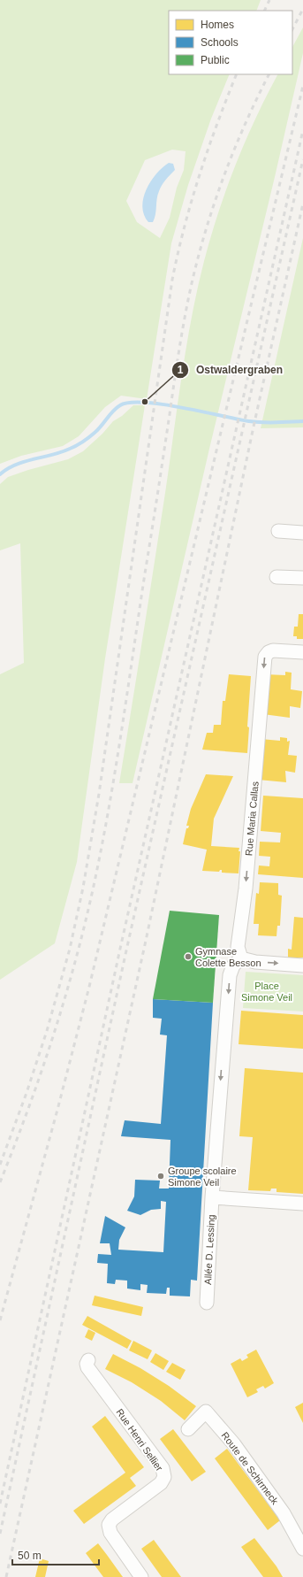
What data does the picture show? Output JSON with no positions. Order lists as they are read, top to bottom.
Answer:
{
  "streets": {
    "street": [
      "Rue Maria Callas",
      "Allée D. Lessing",
      "Rue Henri Sellier",
      "Route de Schirmeck"
    ]
  },
  "crossings": [
    ["Rue Maria Callas", "Allée D. Lessing"]
  ],
  "one_way": ["Rue Maria Callas", "Allée D. Lessing"],
  "parks": ["Place Simone Veil"],
  "places": ["Ostwaldergraben", "Gymnase Colette Besson", "Groupe scolaire Simone Veil"],
  "legend": ["Homes", "Schools", "Public"],
  "scale_bar": "50 m"
}
